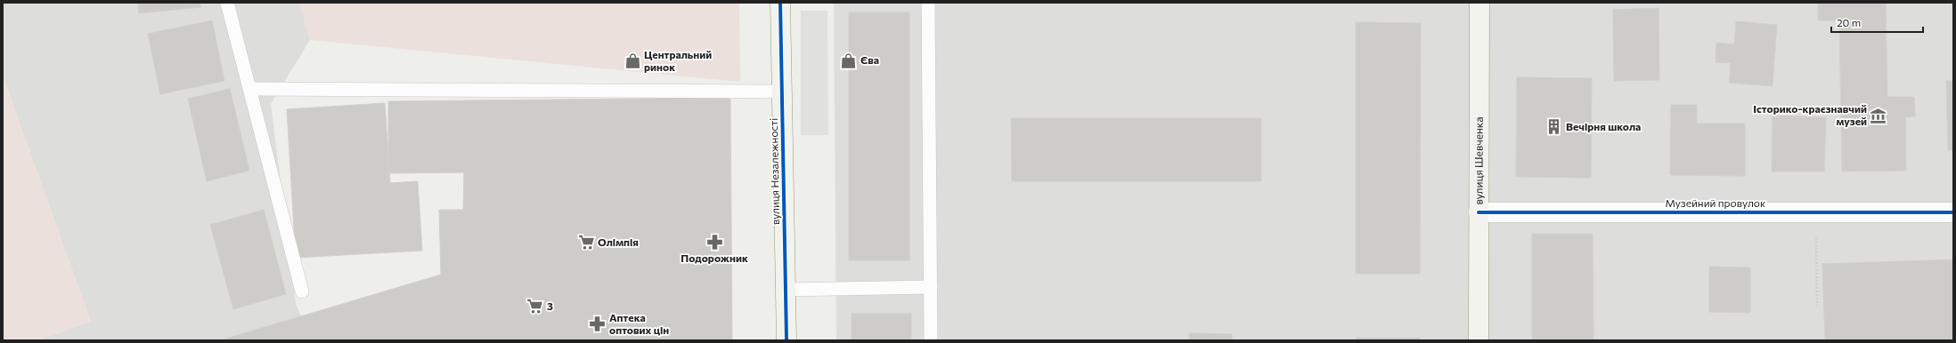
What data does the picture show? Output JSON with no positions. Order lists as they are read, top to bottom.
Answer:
{
  "streets": {
    "street": ["вулиця Шевченка", "вулиця Незалежності", "Музейний провулок"]
  },
  "crossings": [
    ["вулиця Шевченка", "Музейний провулок"]
  ],
  "places": {
    "shop": ["Єва", "Центральний ринок"],
    "museum": ["Історико-краєзнавчий музей"],
    "building": ["Вечірня школа"],
    "pharmacy": ["Подорожник", "Аптека оптових цін"],
    "supermarket": ["Олімпія", "3"]
  },
  "scale_bar": "20 m"
}
